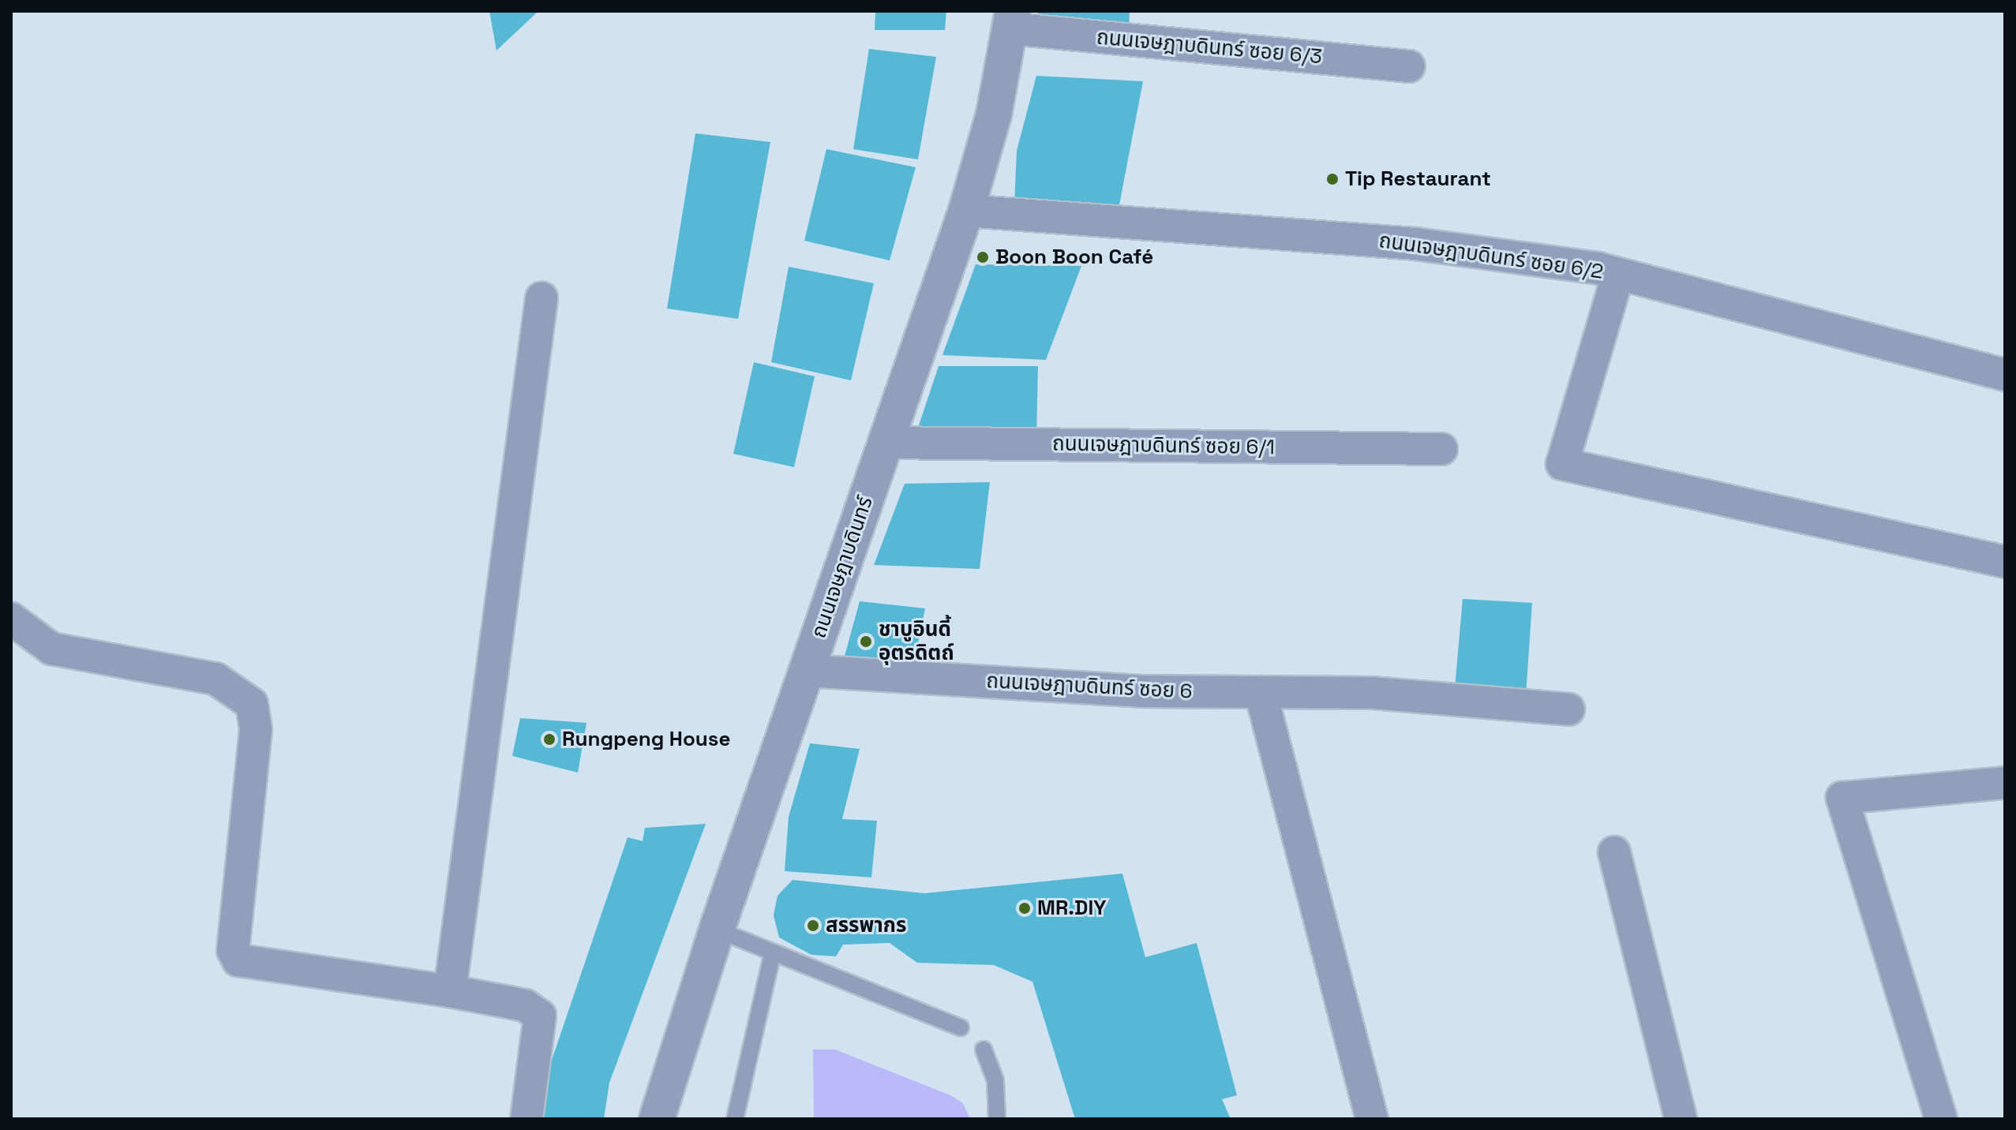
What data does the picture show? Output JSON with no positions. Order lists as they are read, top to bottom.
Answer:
{
  "streets": {
    "street": [
      "ถนนเจษฎาบดินทร์ ซอย 6/3",
      "ถนนเจษฎาบดินทร์ ซอย 6/2",
      "ถนนเจษฎาบดินทร์ ซอย 6/1",
      "ถนนเจษฎาบดินทร์",
      "ถนนเจษฎาบดินทร์ ซอย 6"
    ]
  },
  "crossings": [
    ["ถนนเจษฎาบดินทร์ ซอย 6/3", "ถนนเจษฎาบดินทร์"],
    ["ถนนเจษฎาบดินทร์ ซอย 6/2", "ถนนเจษฎาบดินทร์"],
    ["ถนนเจษฎาบดินทร์ ซอย 6/1", "ถนนเจษฎาบดินทร์"],
    ["ถนนเจษฎาบดินทร์", "ถนนเจษฎาบดินทร์ ซอย 6"]
  ],
  "places": [
    "Tip Restaurant",
    "Boon Boon Café",
    "ชาบูอินดี้ อุตรดิตถ์",
    "Rungpeng House",
    "MR.DIY",
    "สรรพากร"
  ]
}
